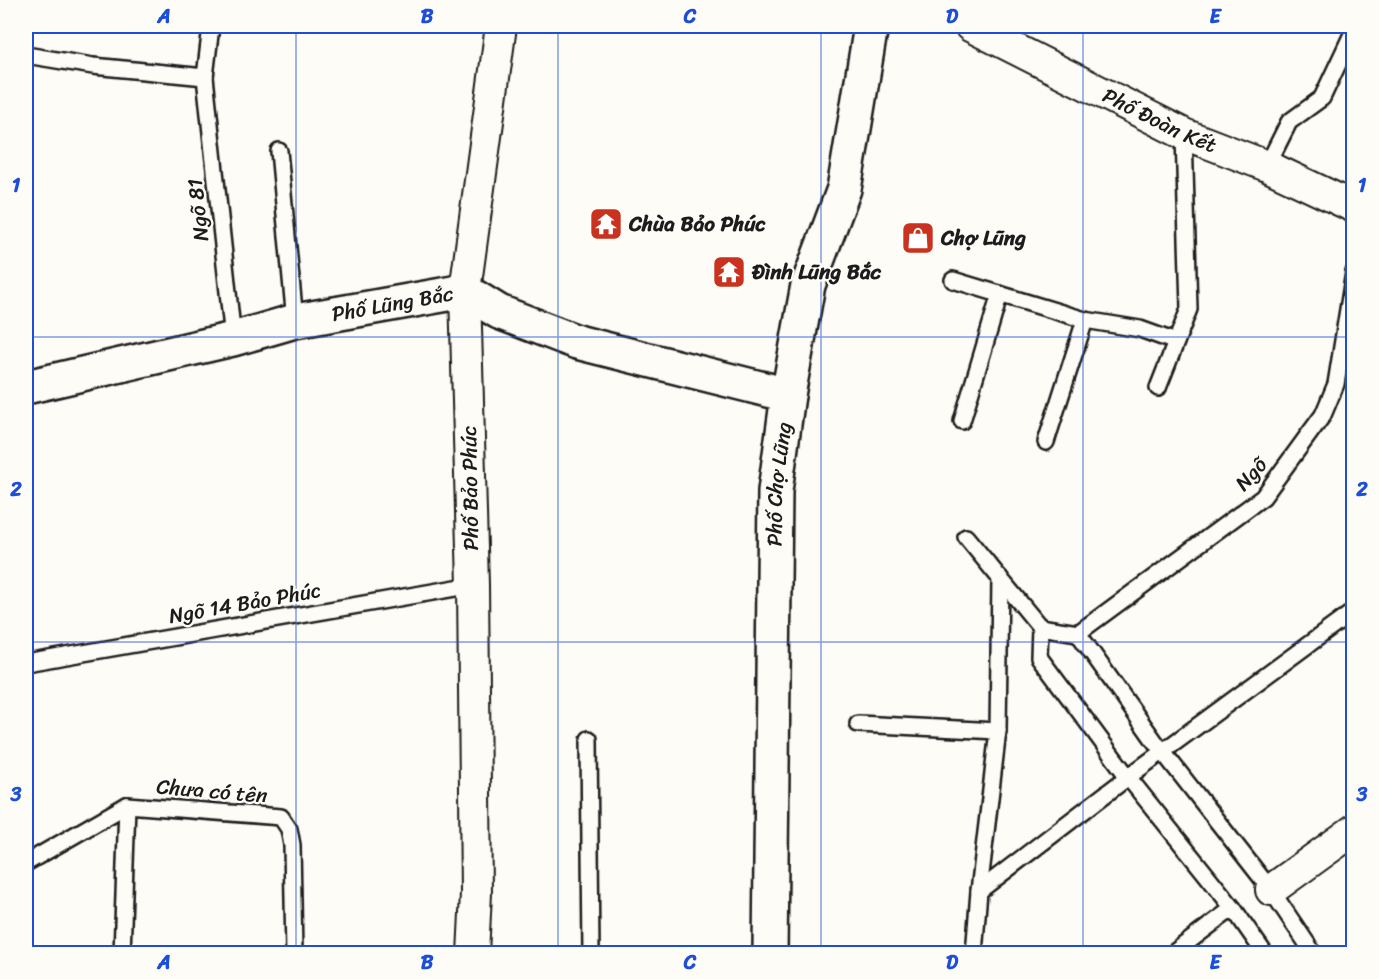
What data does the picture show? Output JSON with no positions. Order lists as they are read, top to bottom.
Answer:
{
  "streets": {
    "street": [
      "Phố Đoàn Kết",
      "Phố Lũng Bắc",
      "Phố Chợ Lũng",
      "Phố Bảo Phúc"
    ],
    "lane": [
      "Ngõ 81",
      "Ngõ",
      "Ngõ 14 Bảo Phúc",
      "Chưa có tên"
    ]
  },
  "crossings": [
    ["Ngõ 81", "Phố Lũng Bắc"],
    ["Phố Lũng Bắc", "Phố Chợ Lũng"],
    ["Phố Lũng Bắc", "Phố Bảo Phúc"],
    ["Phố Bảo Phúc", "Ngõ 14 Bảo Phúc"]
  ],
  "places": {
    "temple": ["Chùa Bảo Phúc", "Đình Lũng Bắc"],
    "shop": ["Chợ Lũng"]
  },
  "grid": {
    "columns": [
      "A",
      "B",
      "C",
      "D",
      "E"
    ],
    "rows": ["1", "2", "3"]
  }
}
